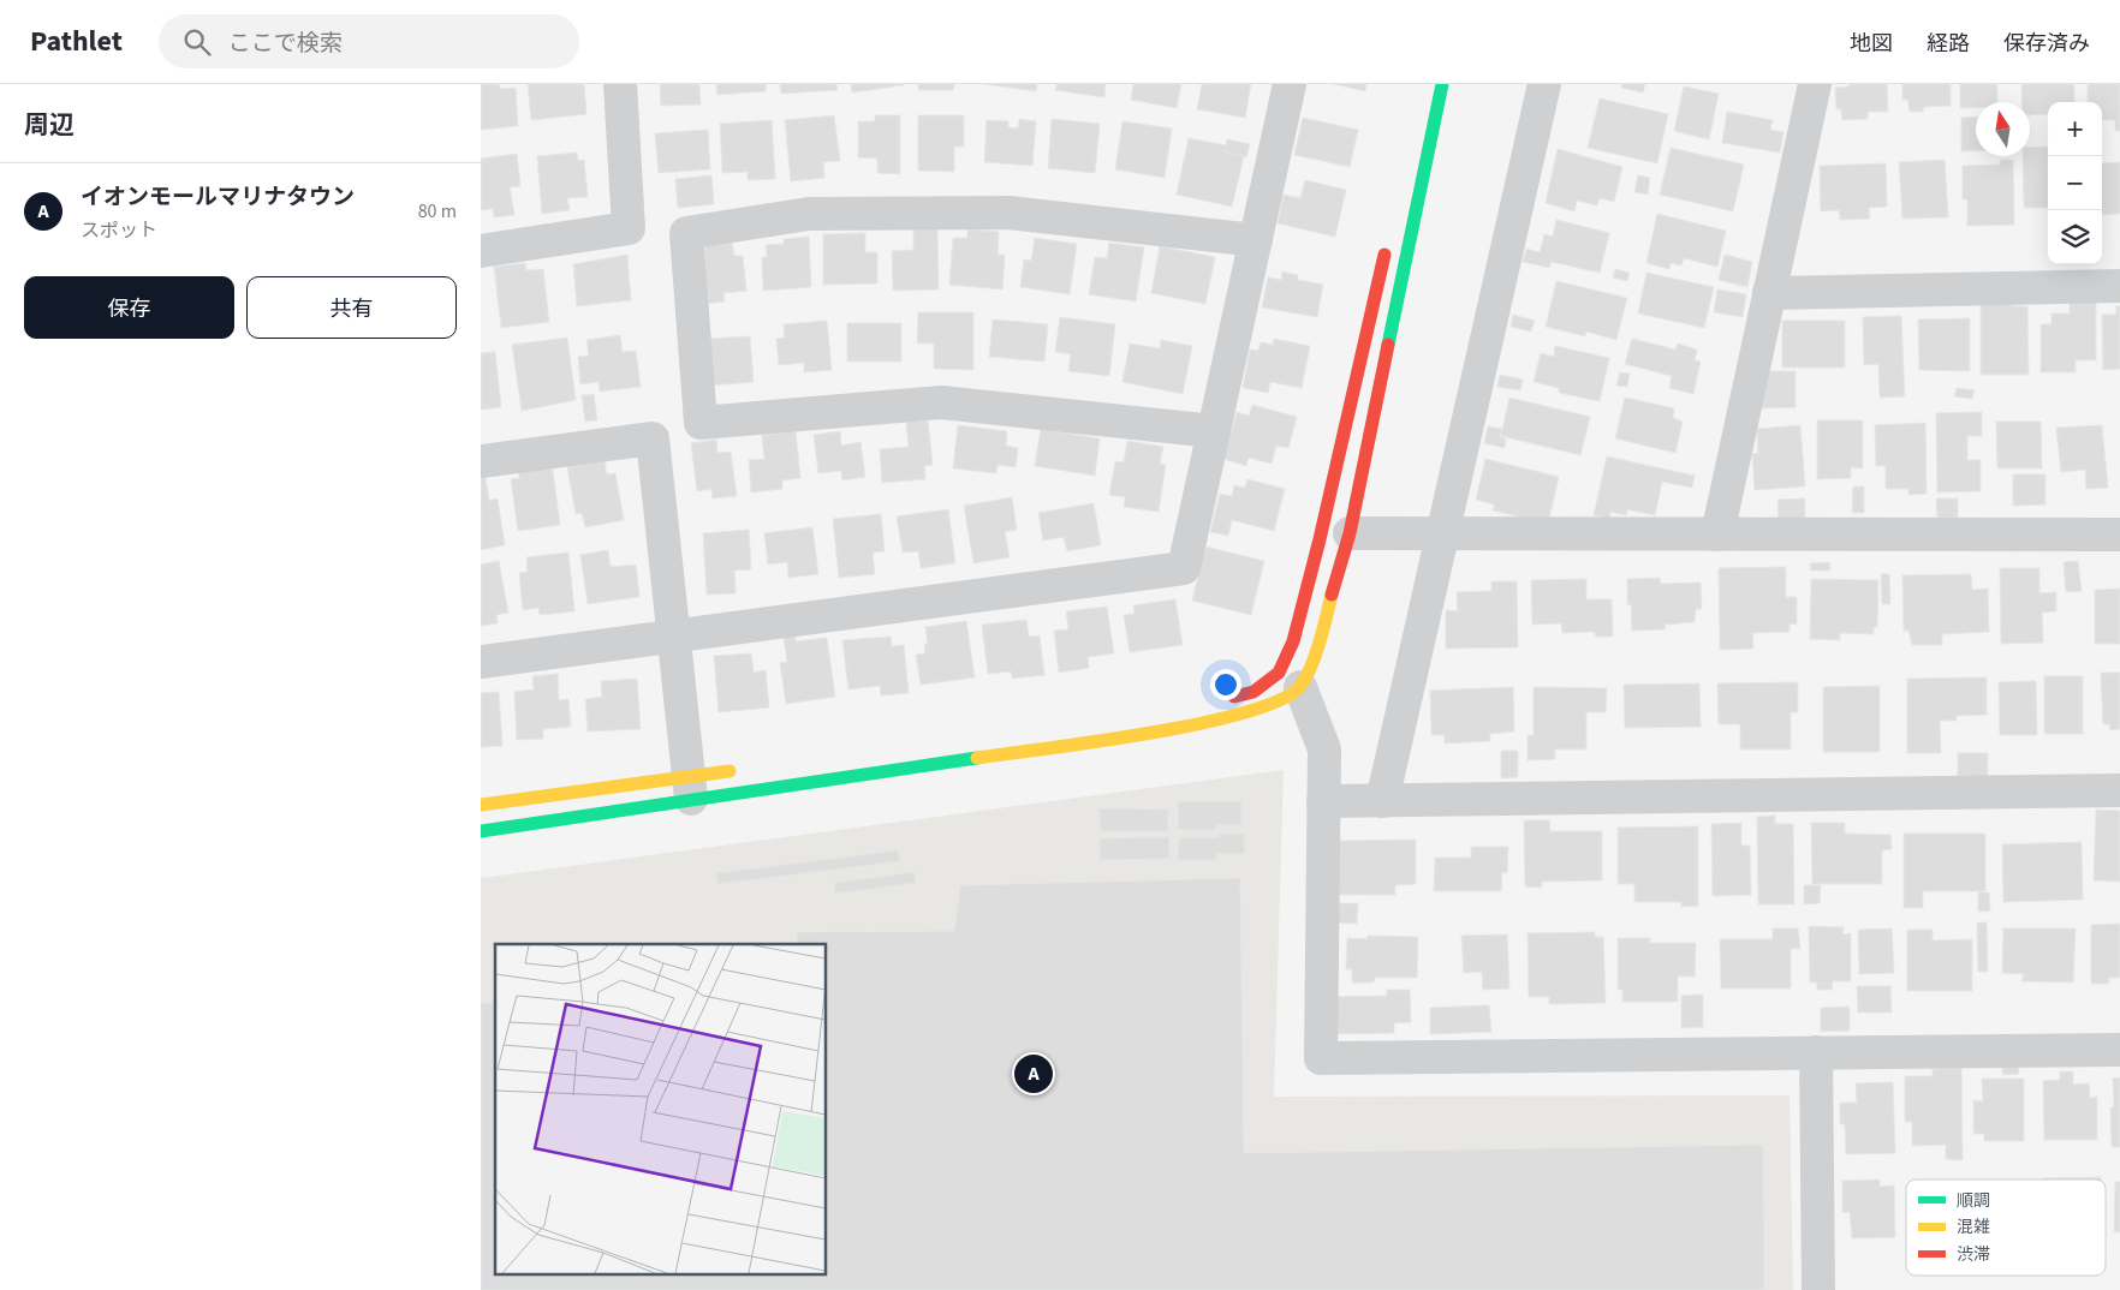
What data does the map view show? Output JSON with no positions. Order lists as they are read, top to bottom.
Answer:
{
  "legend": ["順調", "混雑", "渋滞"],
  "north": "top",
  "page": {
    "header": "Pathlet",
    "search": "ここで検索",
    "nav": ["地図", "経路", "保存済み"],
    "heading": "周辺",
    "map_buttons": ["+", "−"],
    "list": [
      {
        "mark": "A",
        "name": "イオンモールマリナタウン",
        "note": "スポット",
        "value": "80 m"
      }
    ],
    "buttons": ["保存", "共有"],
    "pins": "A"
  }
}
